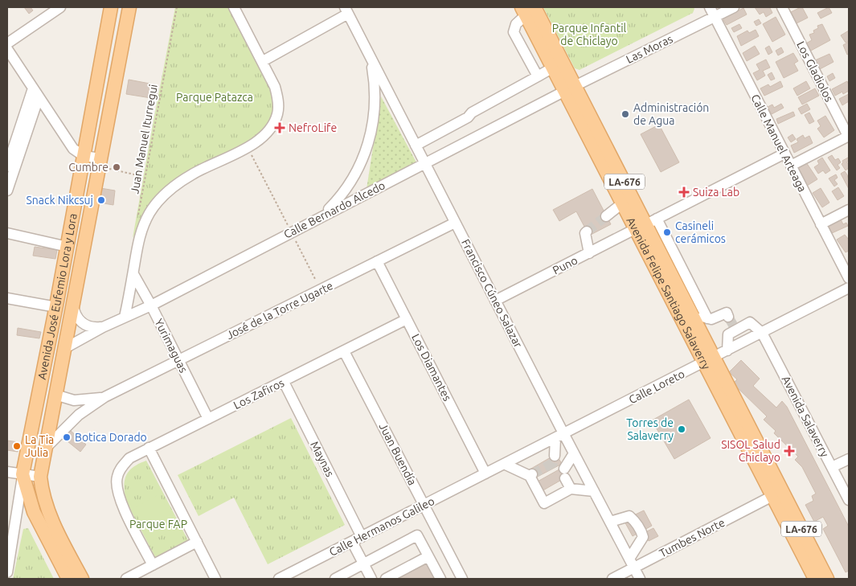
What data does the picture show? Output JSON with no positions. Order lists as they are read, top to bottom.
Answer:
{
  "streets": {
    "main road": ["LA-676", "Avenida Felipe Santiago Salaverry", "Avenida José Eufemio Lora y Lora"],
    "street": [
      "Las Moras",
      "Los Gladiolos",
      "Calle Manuel Arteaga",
      "Calle Bernardo Alcedo",
      "Puno",
      "Francisco Cúneo Salazar",
      "José de la Torre Ugarte",
      "Yurimaguas",
      "Los Diamantes",
      "Calle Loreto",
      "Los Zafiros",
      "Avenida Salaverry",
      "Juan Buendía",
      "Maynas",
      "Calle Hermanos Galileo",
      "Tumbes Norte"
    ],
    "path": ["Juan Manuel Iturregui"]
  },
  "crossings": [
    ["Las Moras", "Calle Manuel Arteaga"],
    ["Las Moras", "Calle Bernardo Alcedo"],
    ["Las Moras", "Avenida Felipe Santiago Salaverry"],
    ["Calle Manuel Arteaga", "Puno"],
    ["Calle Bernardo Alcedo", "Francisco Cúneo Salazar"],
    ["Calle Bernardo Alcedo", "Avenida Felipe Santiago Salaverry"],
    ["Calle Bernardo Alcedo", "Avenida José Eufemio Lora y Lora"],
    ["Calle Bernardo Alcedo", "Yurimaguas"],
    ["Puno", "Francisco Cúneo Salazar"],
    ["Puno", "Avenida Felipe Santiago Salaverry"],
    ["Francisco Cúneo Salazar", "José de la Torre Ugarte"],
    ["Francisco Cúneo Salazar", "Calle Loreto"],
    ["Francisco Cúneo Salazar", "Tumbes Norte"],
    ["Avenida Felipe Santiago Salaverry", "Calle Loreto"],
    ["Avenida Felipe Santiago Salaverry", "Tumbes Norte"],
    ["Avenida José Eufemio Lora y Lora", "José de la Torre Ugarte"],
    ["José de la Torre Ugarte", "Yurimaguas"],
    ["José de la Torre Ugarte", "Los Diamantes"],
    ["Yurimaguas", "Los Zafiros"],
    ["Los Diamantes", "Calle Loreto"],
    ["Los Diamantes", "Los Zafiros"],
    ["Los Diamantes", "Calle Hermanos Galileo"],
    ["Calle Loreto", "Avenida Salaverry"],
    ["Calle Loreto", "Calle Hermanos Galileo"],
    ["Los Zafiros", "Juan Buendía"],
    ["Los Zafiros", "Maynas"],
    ["Juan Buendía", "Calle Hermanos Galileo"],
    ["Maynas", "Calle Hermanos Galileo"]
  ],
  "parks": ["Parque Infantil de Chiclayo", "Parque Patazca", "Parque FAP"],
  "places": {
    "other": [
      "Administración de Agua",
      "Cumbre",
      "Snack Nikcsuj",
      "Casineli cerámicos",
      "Torres de Salaverry",
      "Botica Dorado",
      "La Tia Julia"
    ],
    "health": ["NefroLife", "Suiza Lab", "SISOL Salud Chiclayo"]
  }
}
